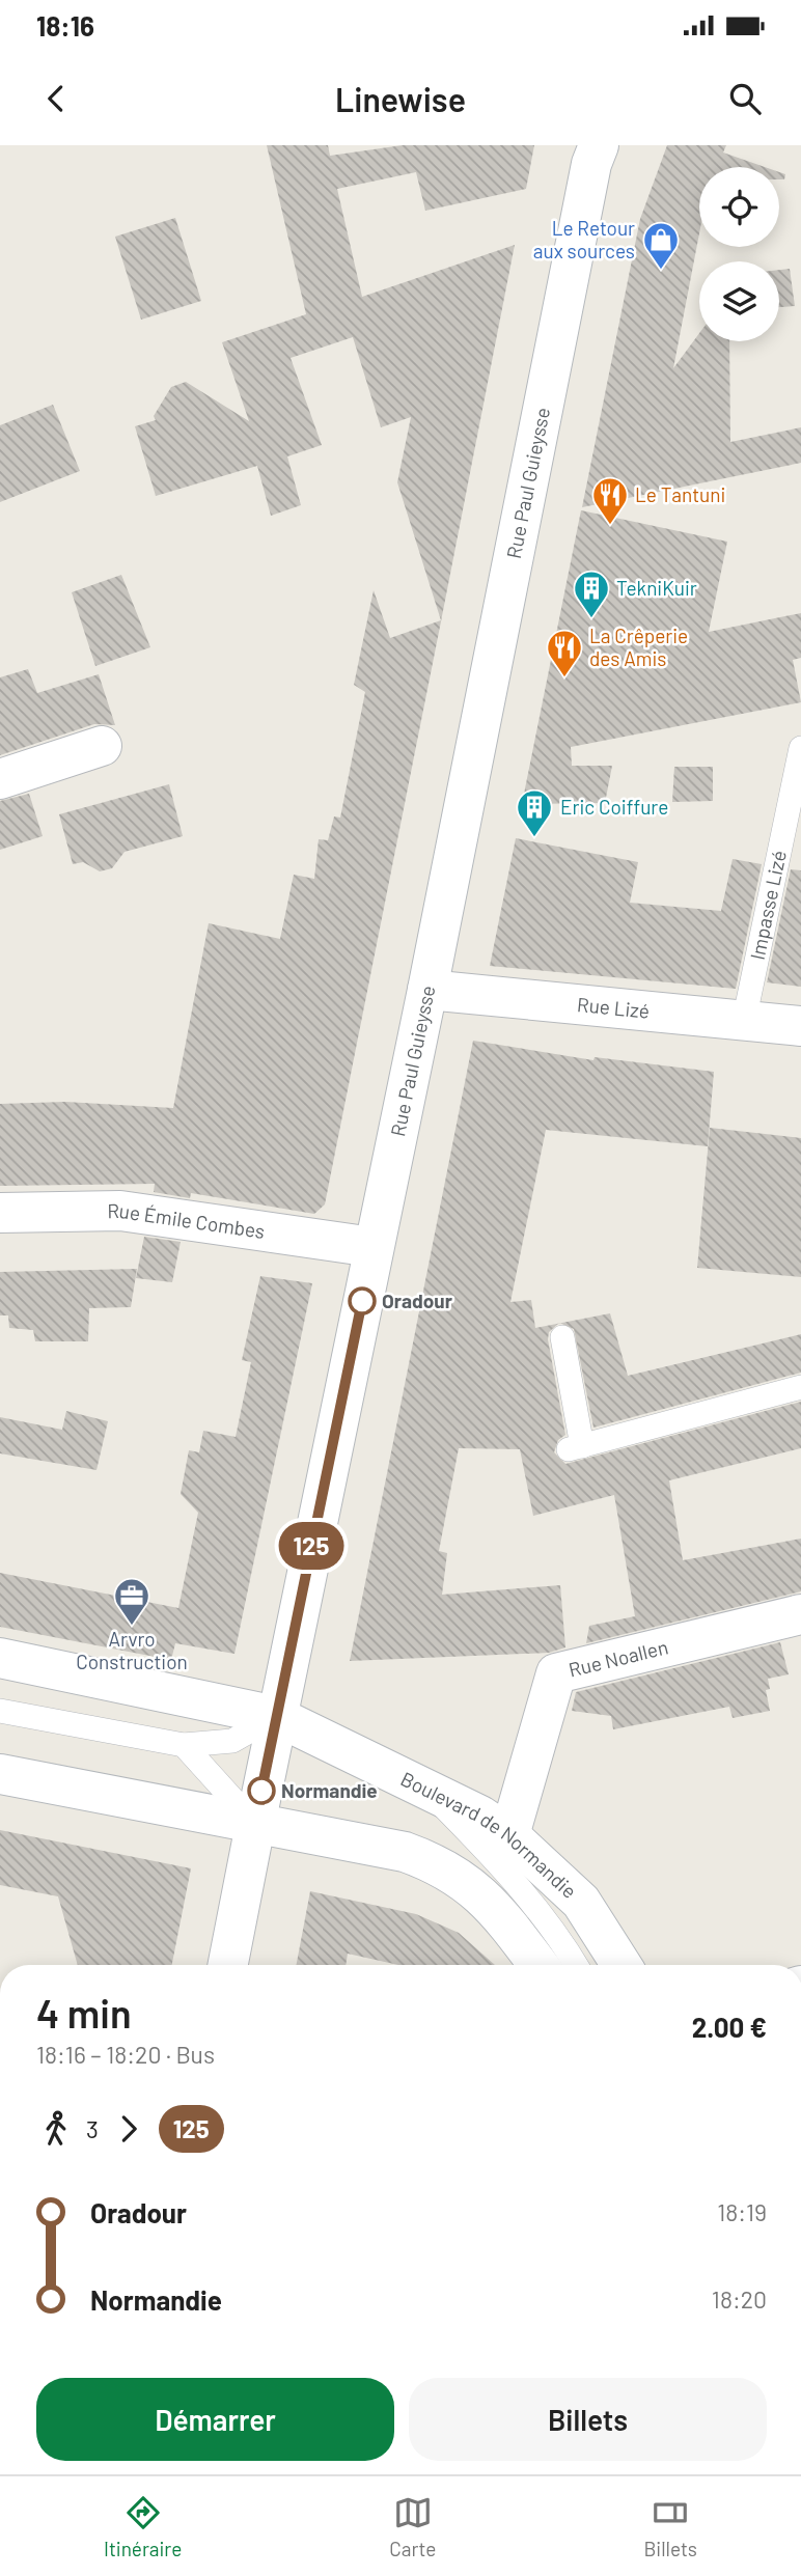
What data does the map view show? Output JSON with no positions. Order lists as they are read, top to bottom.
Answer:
{
  "streets": {
    "main road": [
      "Rue Paul Guieysse",
      "Rue Lizé",
      "Rue Émile Combes",
      "Rue Noallen",
      "Boulevard de Normandie"
    ],
    "lane": ["Impasse Lizé"]
  },
  "crossings": [
    ["Rue Paul Guieysse", "Rue Lizé"],
    ["Rue Paul Guieysse", "Rue Émile Combes"],
    ["Rue Paul Guieysse", "Boulevard de Normandie"],
    ["Impasse Lizé", "Rue Lizé"],
    ["Rue Noallen", "Boulevard de Normandie"]
  ],
  "places": {
    "shop": ["Le Retour aux sources"],
    "restaurant": ["Le Tantuni", "La Crêperie des Amis"],
    "building": ["TekniKuir", "Eric Coiffure"],
    "other": ["Oradour", "Normandie"],
    "office": ["Arvro Construction"]
  },
  "lines": ["bus line 125"],
  "page": {
    "status": "18:16",
    "header": "Linewise",
    "on_map": "125",
    "heading": ["4 min", "18:16 – 18:20 · Bus", "2.00 €"],
    "legs": ["3", "125"],
    "list": [
      {
        "name": "Oradour",
        "value": "18:19"
      },
      {
        "name": "Normandie",
        "value": "18:20"
      }
    ],
    "buttons": ["Démarrer", "Billets"],
    "tabs": ["Itinéraire", "Carte", "Billets"]
  }
}
